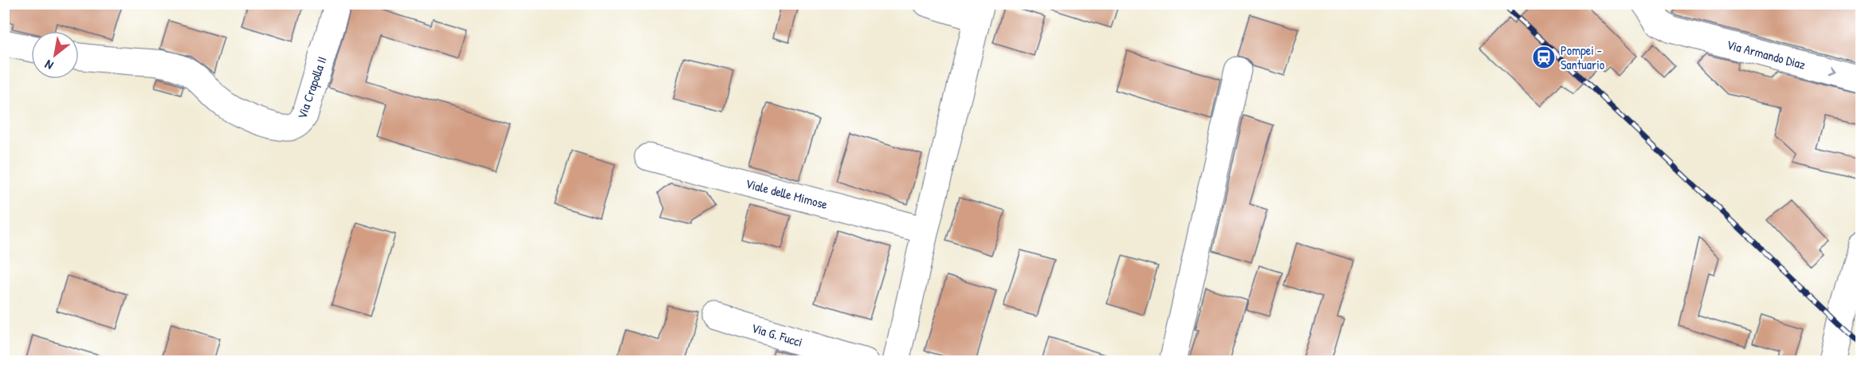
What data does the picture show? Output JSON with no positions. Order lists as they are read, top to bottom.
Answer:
{
  "streets": {
    "street": [
      "Via Armando Diaz",
      "Via Crapolla II",
      "Viale delle Mimose",
      "Via G. Fucci"
    ]
  },
  "one_way": ["Via Armando Diaz"],
  "places": {
    "station": ["Pompei - Santuario"]
  },
  "north": "bottom left"
}
